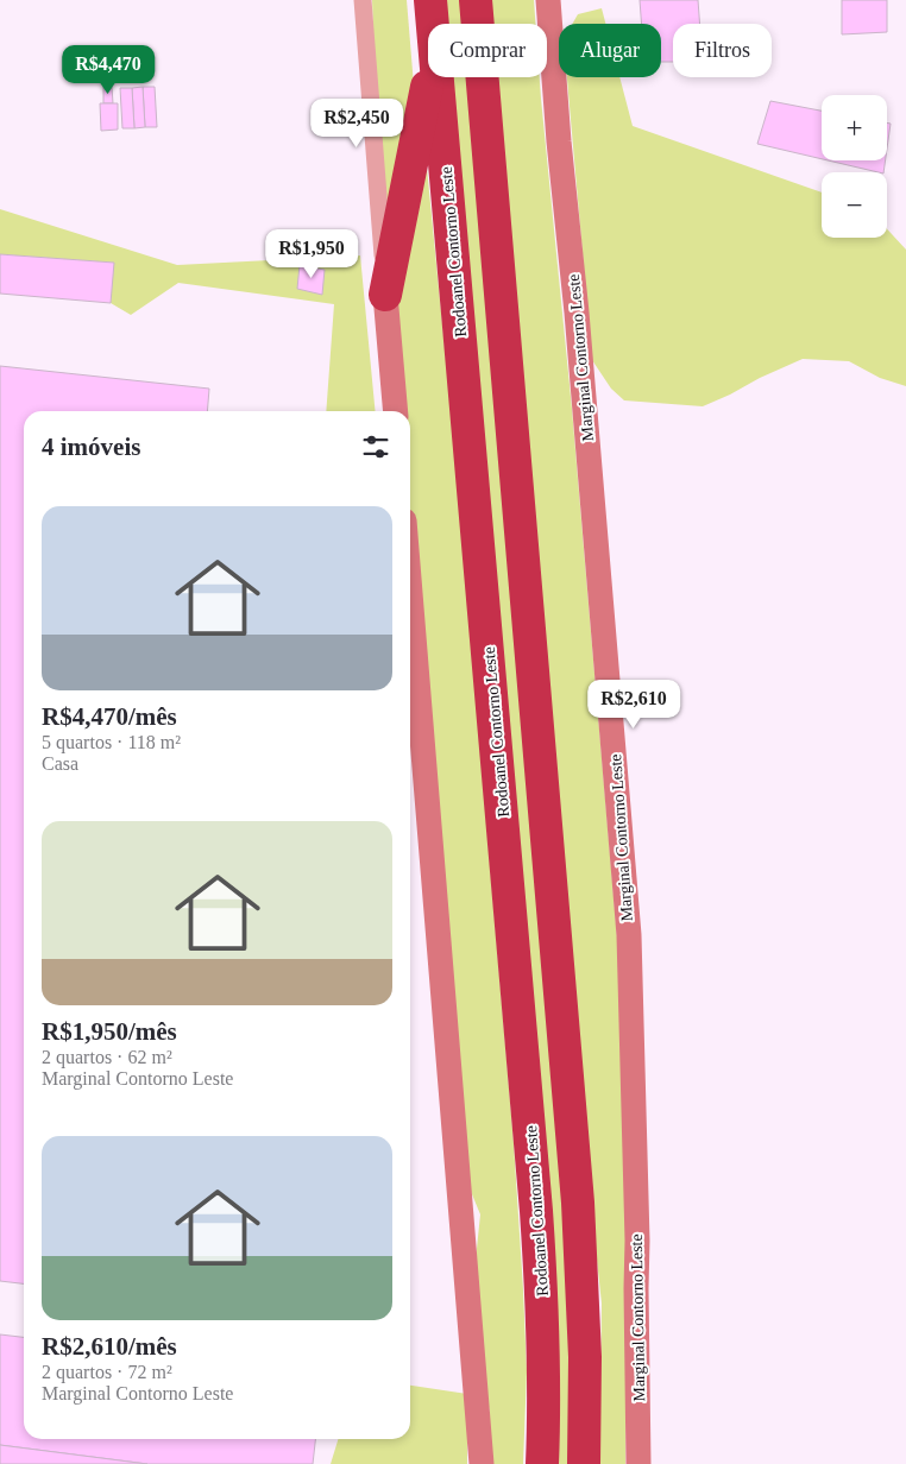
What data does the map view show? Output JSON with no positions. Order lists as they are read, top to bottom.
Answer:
{
  "streets": {
    "highway": ["Rodoanel Contorno Leste"],
    "main road": ["Marginal Contorno Leste"]
  },
  "page": {
    "chip": ["Comprar", "Alugar", "Filtros"],
    "price": [
      "R$4,470",
      "R$2,450",
      "R$1,950",
      "R$2,610"
    ],
    "map_buttons": ["+", "−"],
    "heading": "4 imóveis",
    "list": [
      {
        "name": "R$4,470/mês",
        "note": "5 quartos · 118 m² · Casa"
      },
      {
        "name": "R$1,950/mês",
        "note": "2 quartos · 62 m² · Marginal Contorno Leste"
      },
      {
        "name": "R$2,610/mês",
        "note": "2 quartos · 72 m² · Marginal Contorno Leste"
      }
    ]
  }
}
